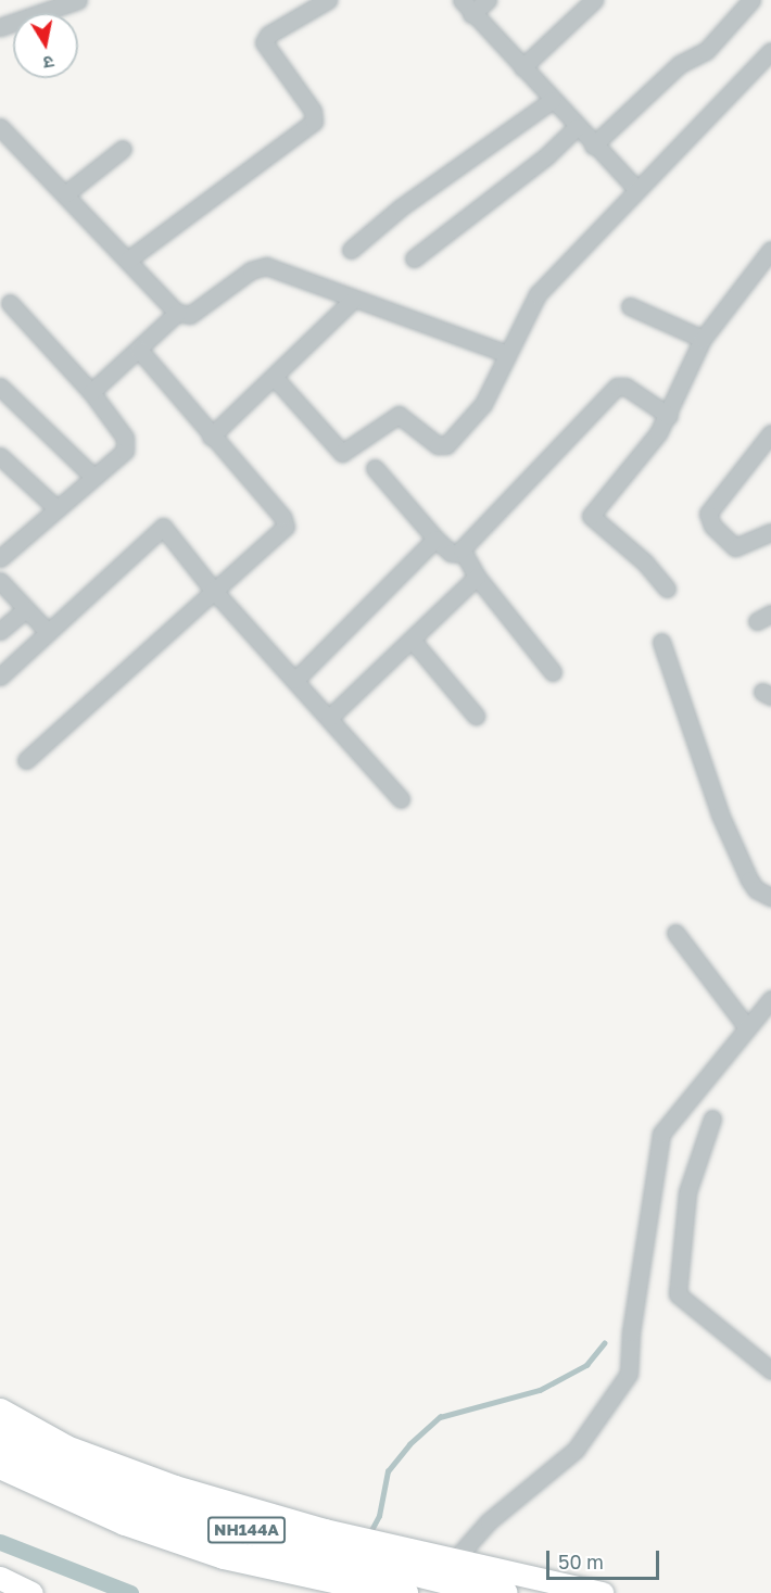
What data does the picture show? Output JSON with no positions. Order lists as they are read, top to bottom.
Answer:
{
  "streets": {
    "highway": ["NH144A"]
  },
  "scale_bar": "50 m",
  "north": "bottom"
}
